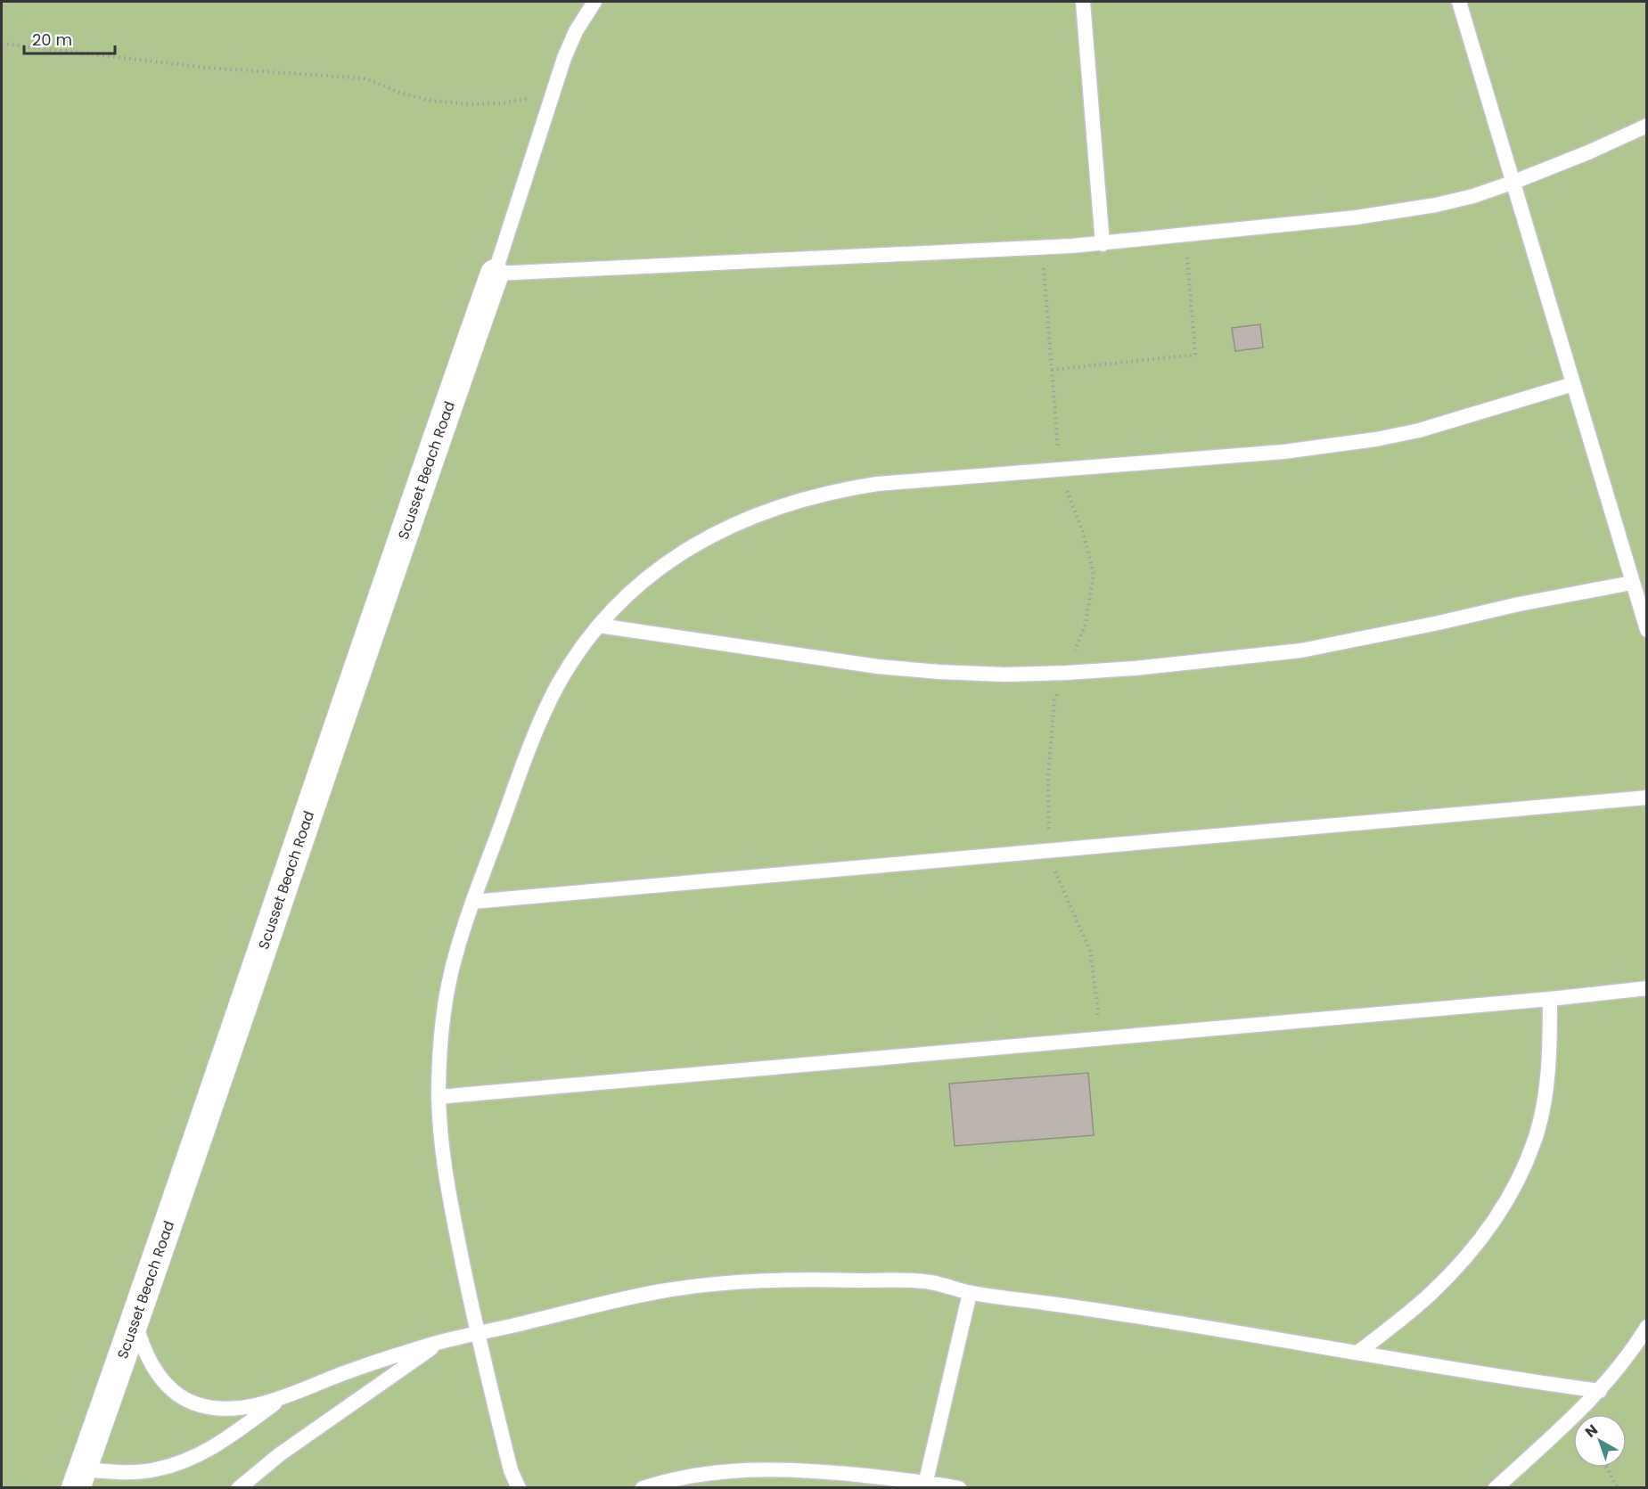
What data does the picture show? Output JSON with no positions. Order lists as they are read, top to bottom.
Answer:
{
  "streets": {
    "street": ["Scusset Beach Road"]
  },
  "scale_bar": "20 m",
  "north": "top left"
}
